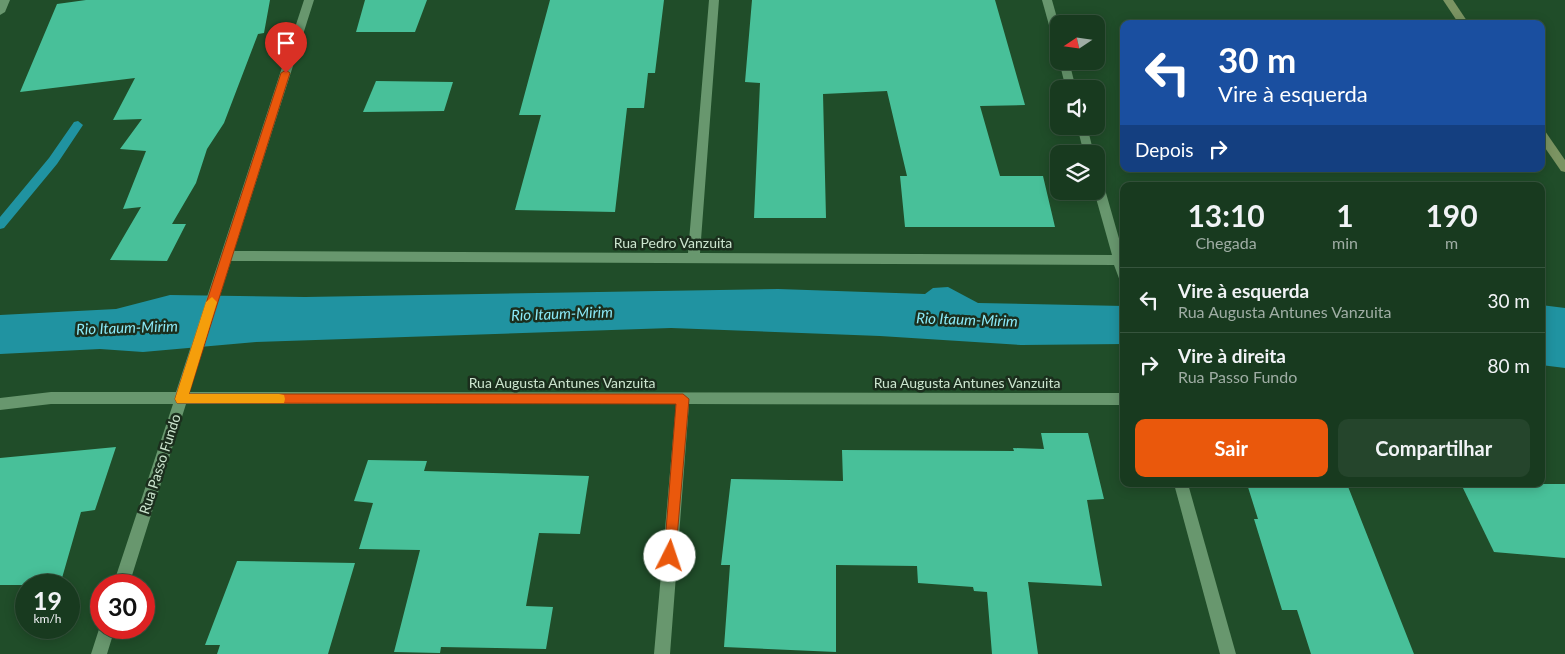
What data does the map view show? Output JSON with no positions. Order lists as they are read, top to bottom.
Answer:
{
  "streets": {
    "street": ["Rua Pedro Vanzuita", "Rua Augusta Antunes Vanzuita", "Rua Passo Fundo"]
  },
  "crossings": [
    ["Rua Pedro Vanzuita", "Rua Passo Fundo"],
    ["Rua Augusta Antunes Vanzuita", "Rua Passo Fundo"]
  ],
  "water": ["Rio Itaum-Mirim"],
  "north": "left",
  "page": {
    "turn": ["30 m", "Vire à esquerda"],
    "then": "Depois",
    "eta": [
      "13:10",
      "Chegada",
      "1",
      "min",
      "190",
      "m"
    ],
    "list": [
      {
        "name": "Vire à esquerda",
        "note": "Rua Augusta Antunes Vanzuita",
        "value": "30 m"
      },
      {
        "name": "Vire à direita",
        "note": "Rua Passo Fundo",
        "value": "80 m"
      }
    ],
    "buttons": ["Sair", "Compartilhar"],
    "speed": "19 km/h",
    "limit": "30"
  }
}
